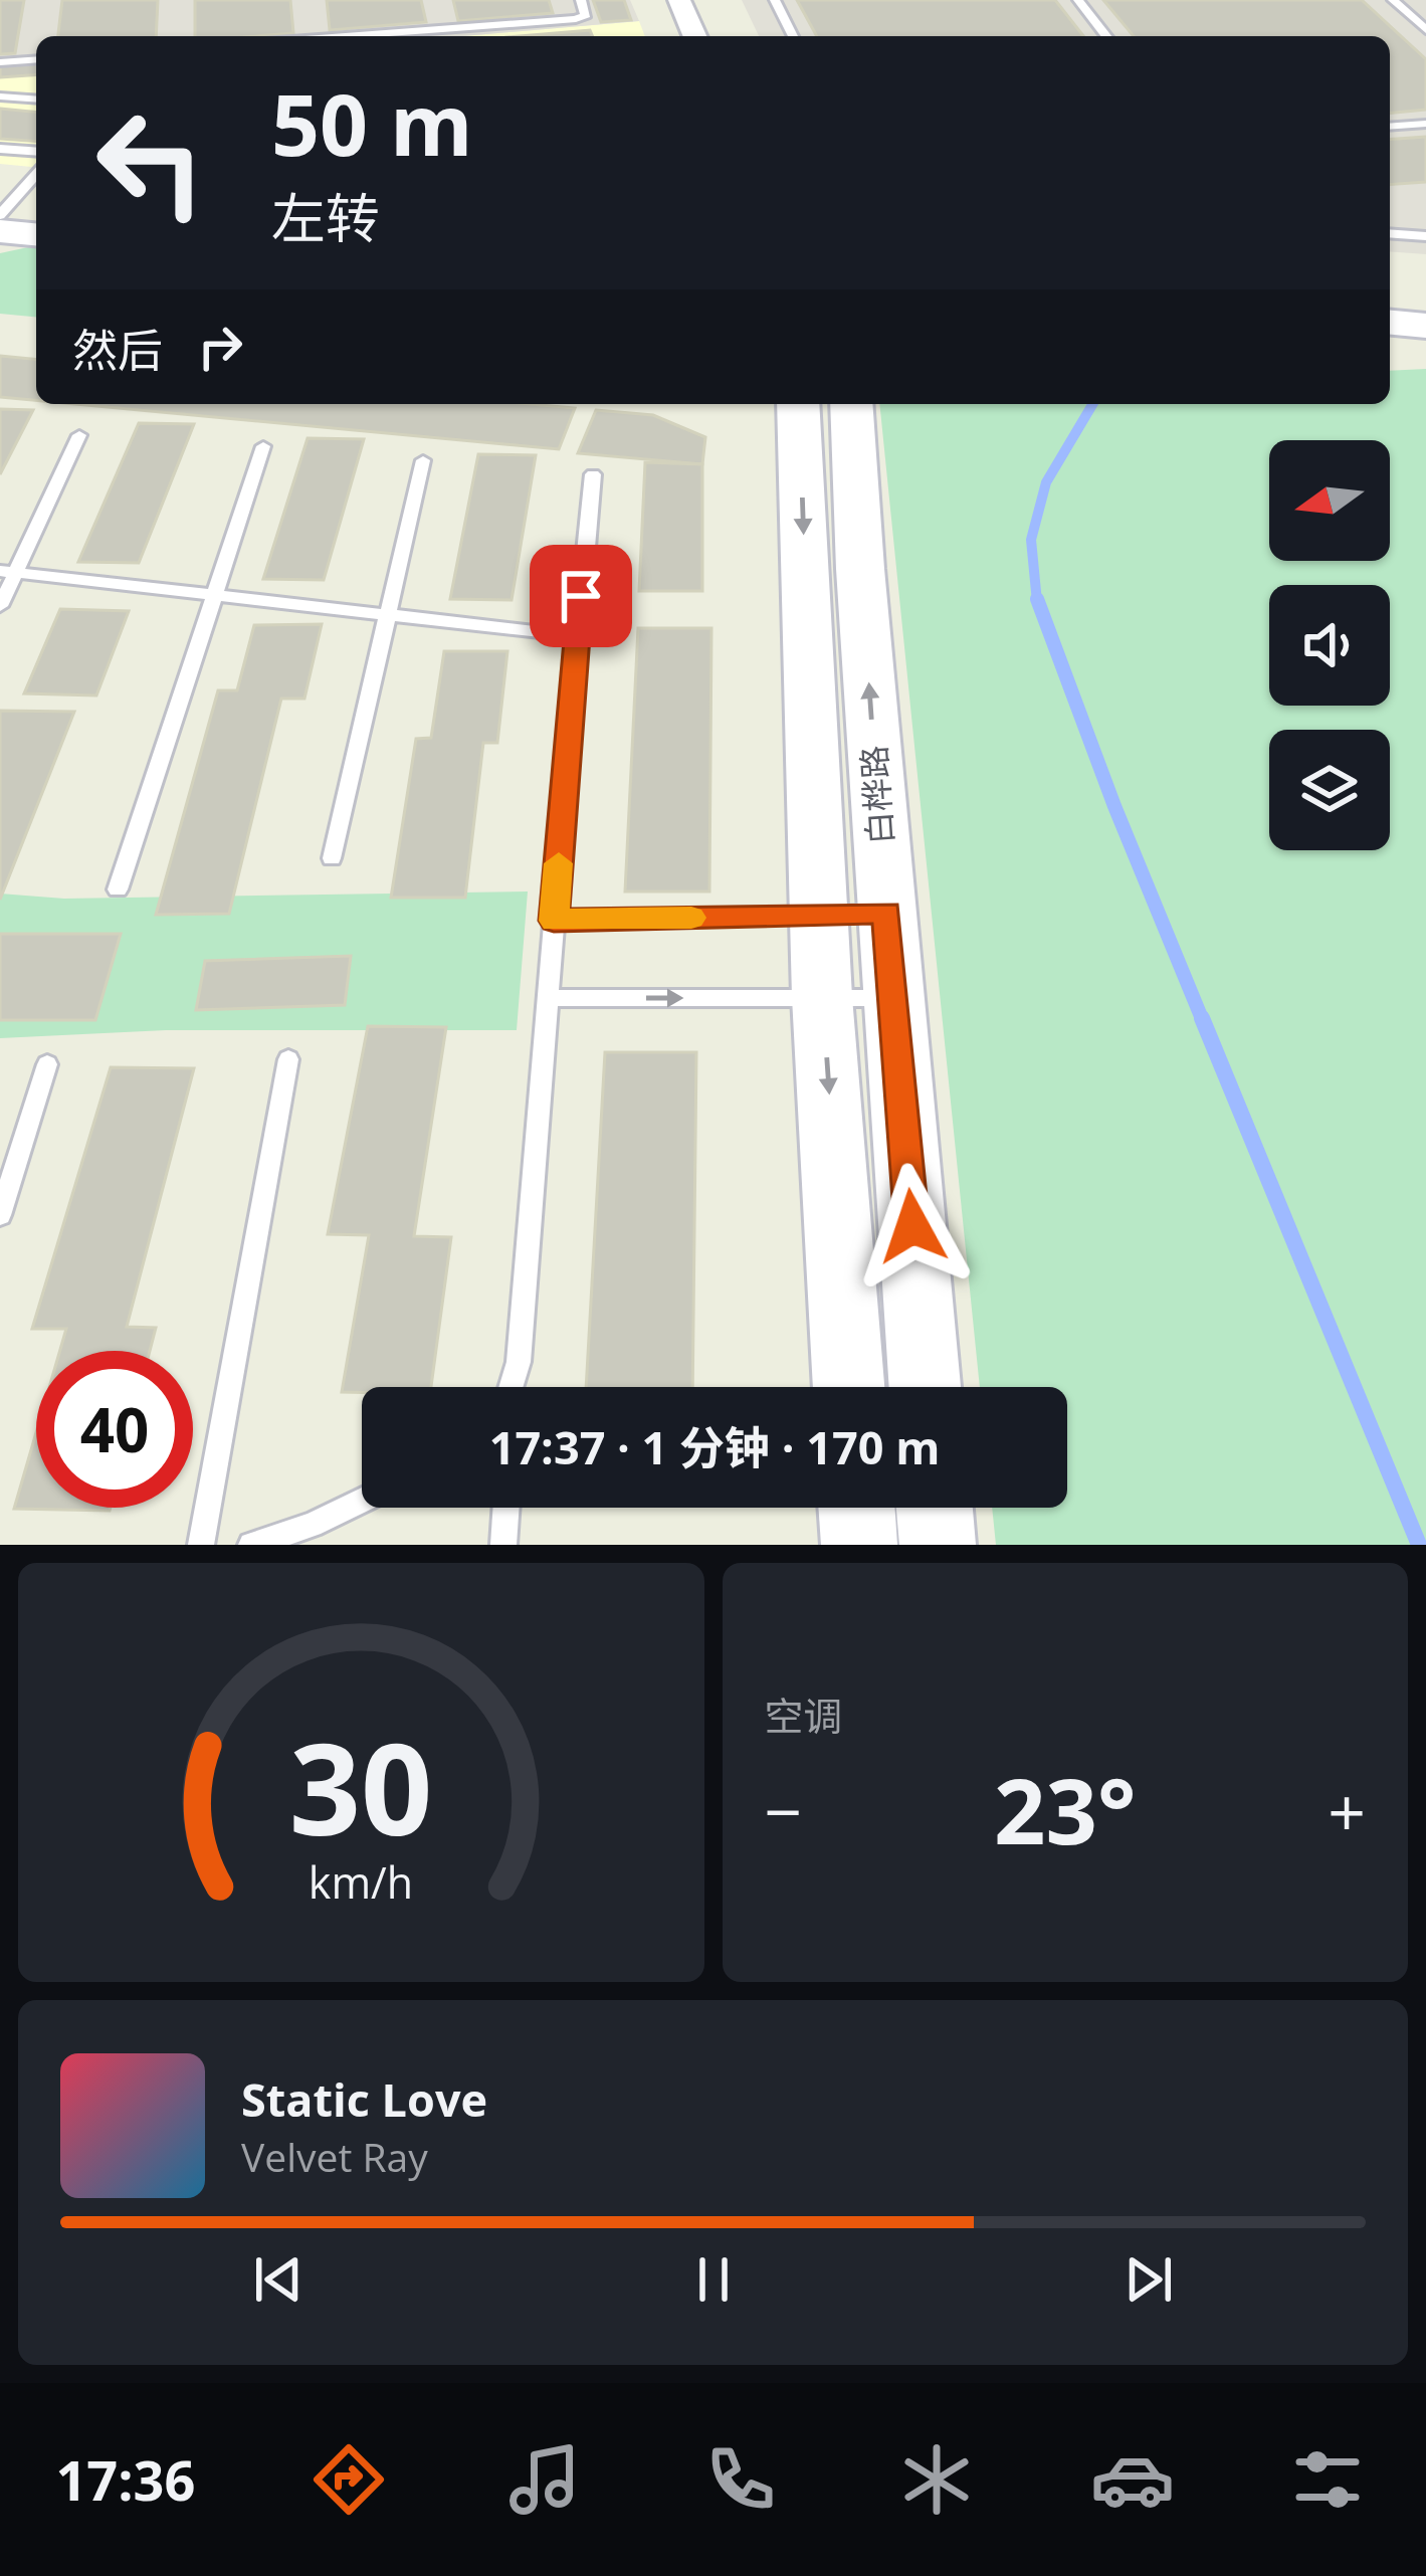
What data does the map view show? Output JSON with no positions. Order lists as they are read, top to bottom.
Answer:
{
  "streets": {
    "street": ["白桦路"]
  },
  "north": "left",
  "page": {
    "turn": ["50 m", "左转"],
    "then": "然后",
    "limit": "40",
    "trip": "17:37 · 1 分钟 · 170 m",
    "tile": "空调",
    "heat": ["−", "23°", "+"],
    "song": ["Static Love", "Velvet Ray"],
    "tabs": "17:36",
    "gauge": ["30", "km/h"]
  }
}
